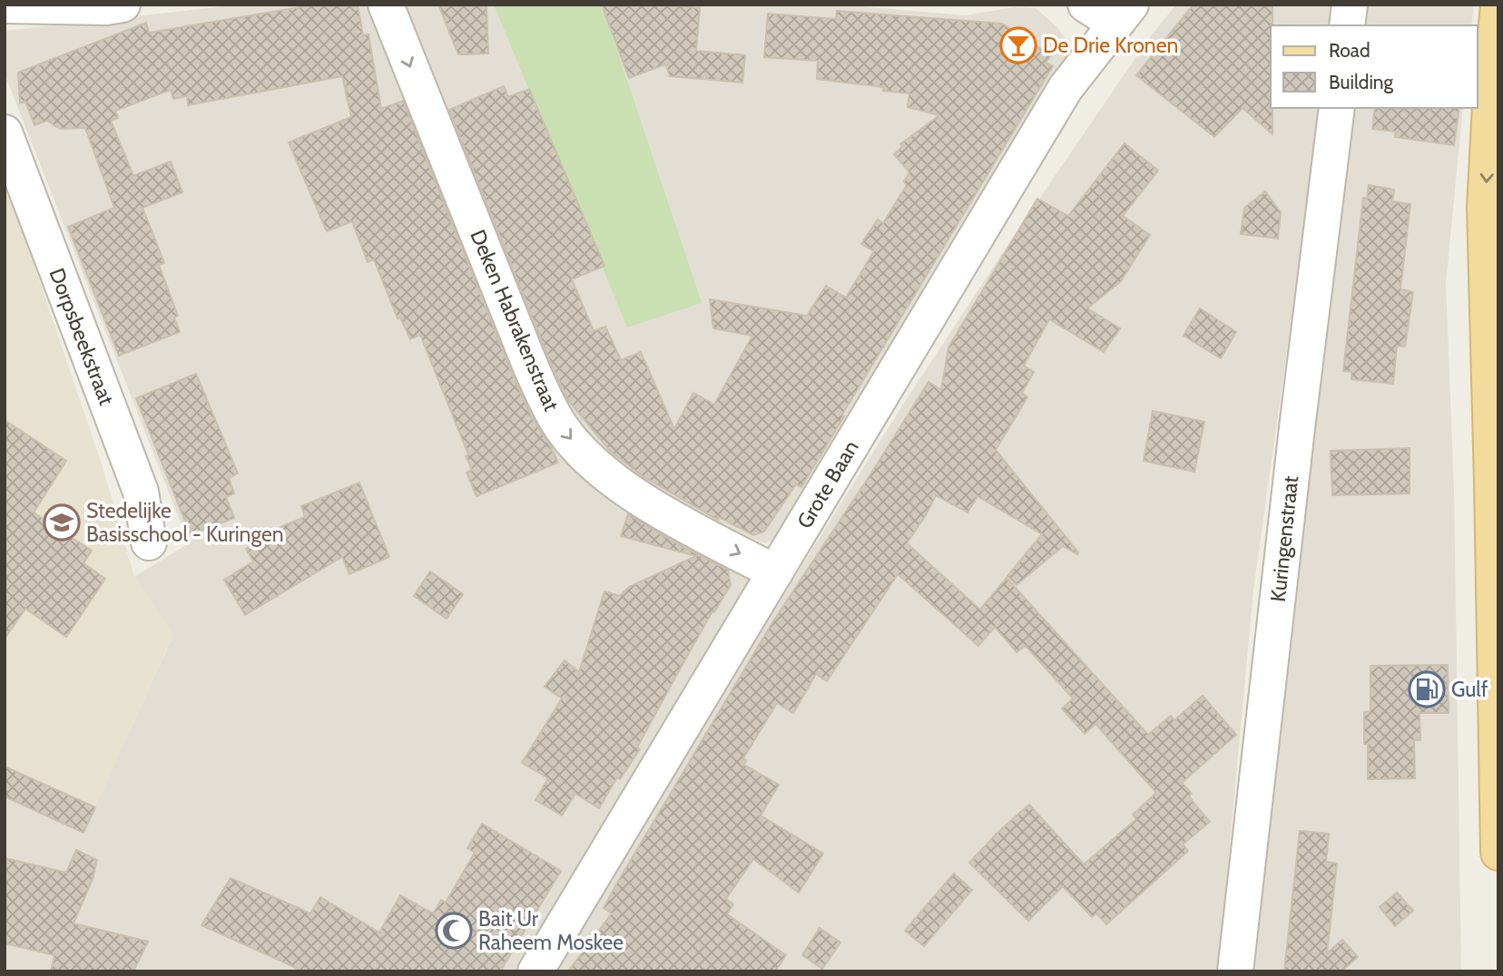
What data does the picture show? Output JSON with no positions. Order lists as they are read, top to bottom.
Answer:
{
  "streets": {
    "street": [
      "Deken Habrakenstraat",
      "Dorpsbeekstraat",
      "Grote Baan",
      "Kuringenstraat"
    ]
  },
  "crossings": [
    ["Deken Habrakenstraat", "Grote Baan"]
  ],
  "one_way": ["Deken Habrakenstraat"],
  "places": {
    "bar": ["De Drie Kronen"],
    "school or university": ["Stedelijke Basisschool - Kuringen"],
    "fuel station": ["Gulf"],
    "mosque": ["Bait Ur Raheem Moskee"]
  },
  "legend": ["Road", "Building"]
}
